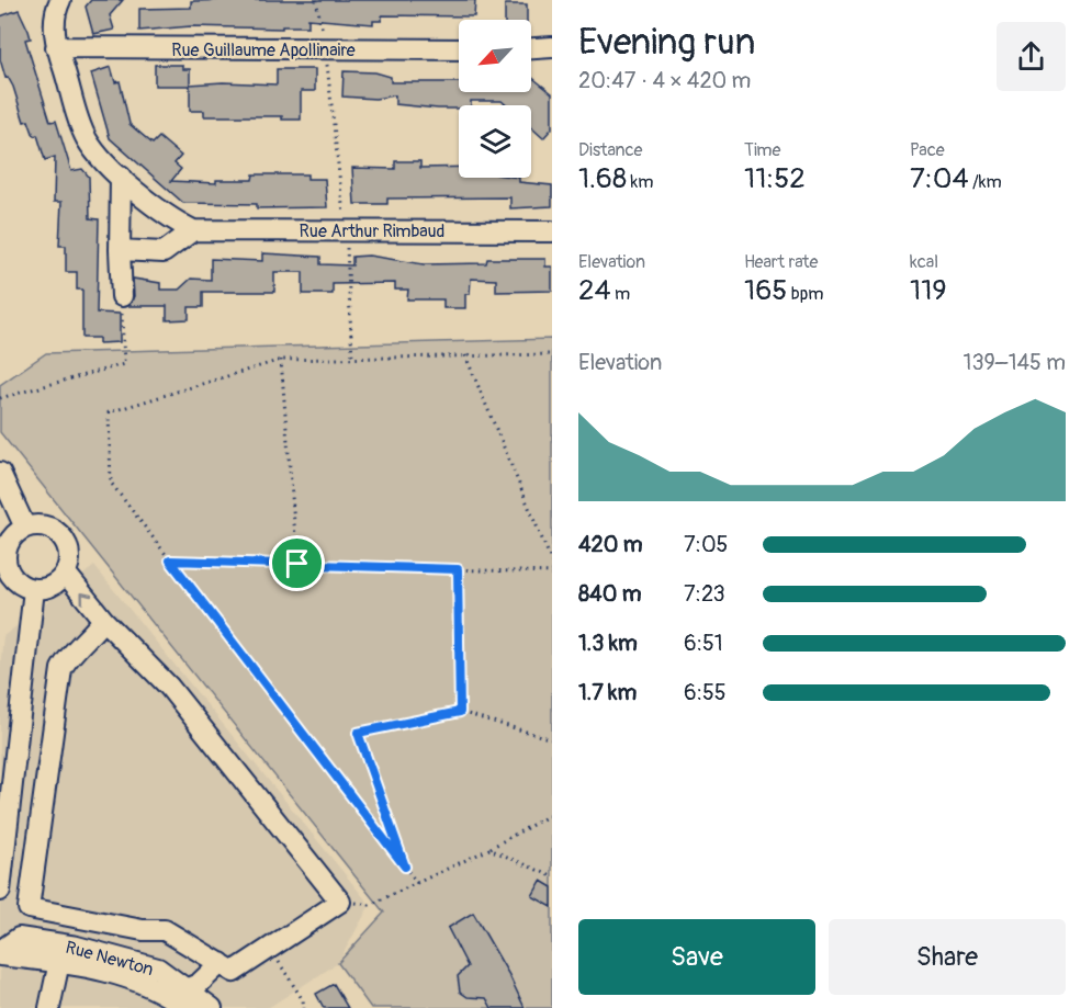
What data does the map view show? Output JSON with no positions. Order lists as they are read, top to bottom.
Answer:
{
  "streets": {
    "street": ["Rue Guillaume Apollinaire", "Rue Arthur Rimbaud", "Rue Newton"]
  },
  "crossings": [
    ["Rue Guillaume Apollinaire", "Rue Arthur Rimbaud"]
  ],
  "north": "bottom left",
  "page": {
    "heading": ["Evening run", "20:47 · 4 × 420 m"],
    "stats": [
      ["Distance", "1.68 km"],
      ["Time", "11:52"],
      ["Pace", "7:04 /km"],
      ["Elevation", "24 m"],
      ["Heart rate", "165 bpm"],
      ["kcal", "119"]
    ],
    "chart": ["Elevation", "139–145 m"],
    "list": [
      {
        "name": "420 m",
        "note": "7:05"
      },
      {
        "name": "840 m",
        "note": "7:23"
      },
      {
        "name": "1.3 km",
        "note": "6:51"
      },
      {
        "name": "1.7 km",
        "note": "6:55"
      }
    ],
    "buttons": ["Save", "Share"]
  }
}
